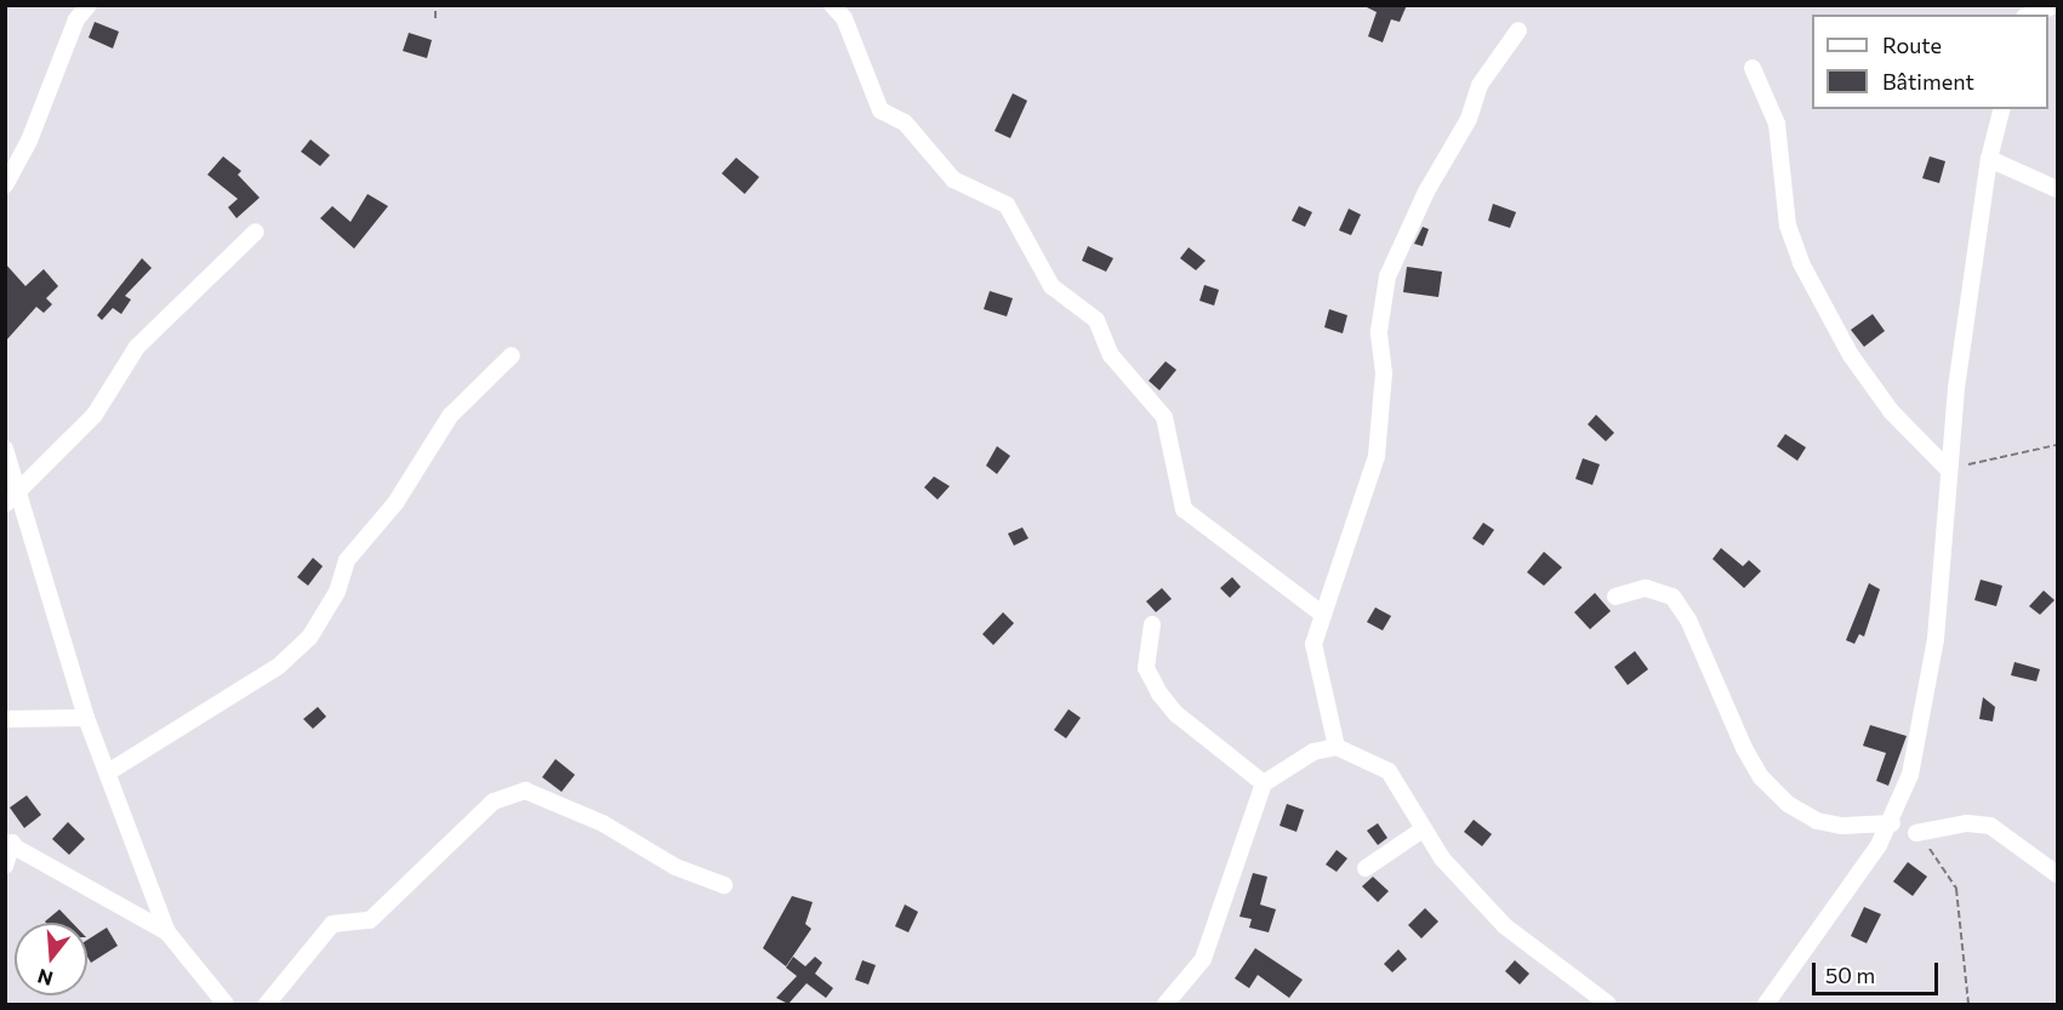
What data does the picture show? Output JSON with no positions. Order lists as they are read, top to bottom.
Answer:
{
  "legend": ["Route", "Bâtiment"],
  "scale_bar": "50 m",
  "north": "bottom"
}
